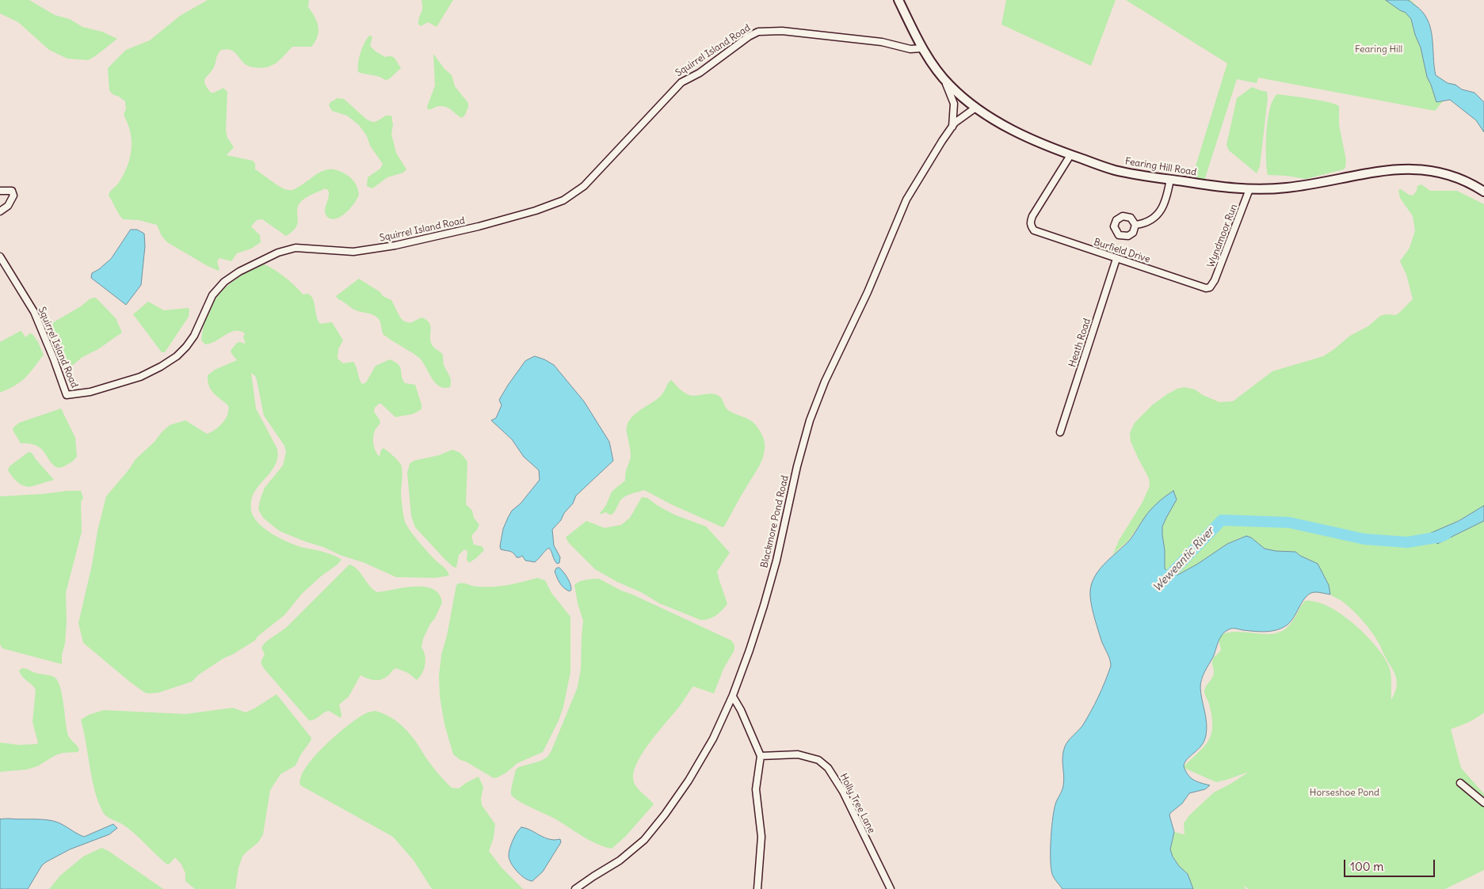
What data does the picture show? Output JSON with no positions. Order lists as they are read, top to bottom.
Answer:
{
  "streets": {
    "main road": ["Fearing Hill Road"],
    "street": [
      "Squirrel Island Road",
      "Wyndmoor Run",
      "Burfield Drive",
      "Heath Road",
      "Blackmore Pond Road",
      "Holly Tree Lane"
    ]
  },
  "crossings": [
    ["Squirrel Island Road", "Fearing Hill Road"],
    ["Fearing Hill Road", "Wyndmoor Run"],
    ["Fearing Hill Road", "Burfield Drive"],
    ["Fearing Hill Road", "Blackmore Pond Road"],
    ["Wyndmoor Run", "Burfield Drive"],
    ["Burfield Drive", "Heath Road"]
  ],
  "water": ["Weweantic River"],
  "parks": ["Fearing Hill", "Horseshoe Pond"],
  "scale_bar": "100 m"
}
